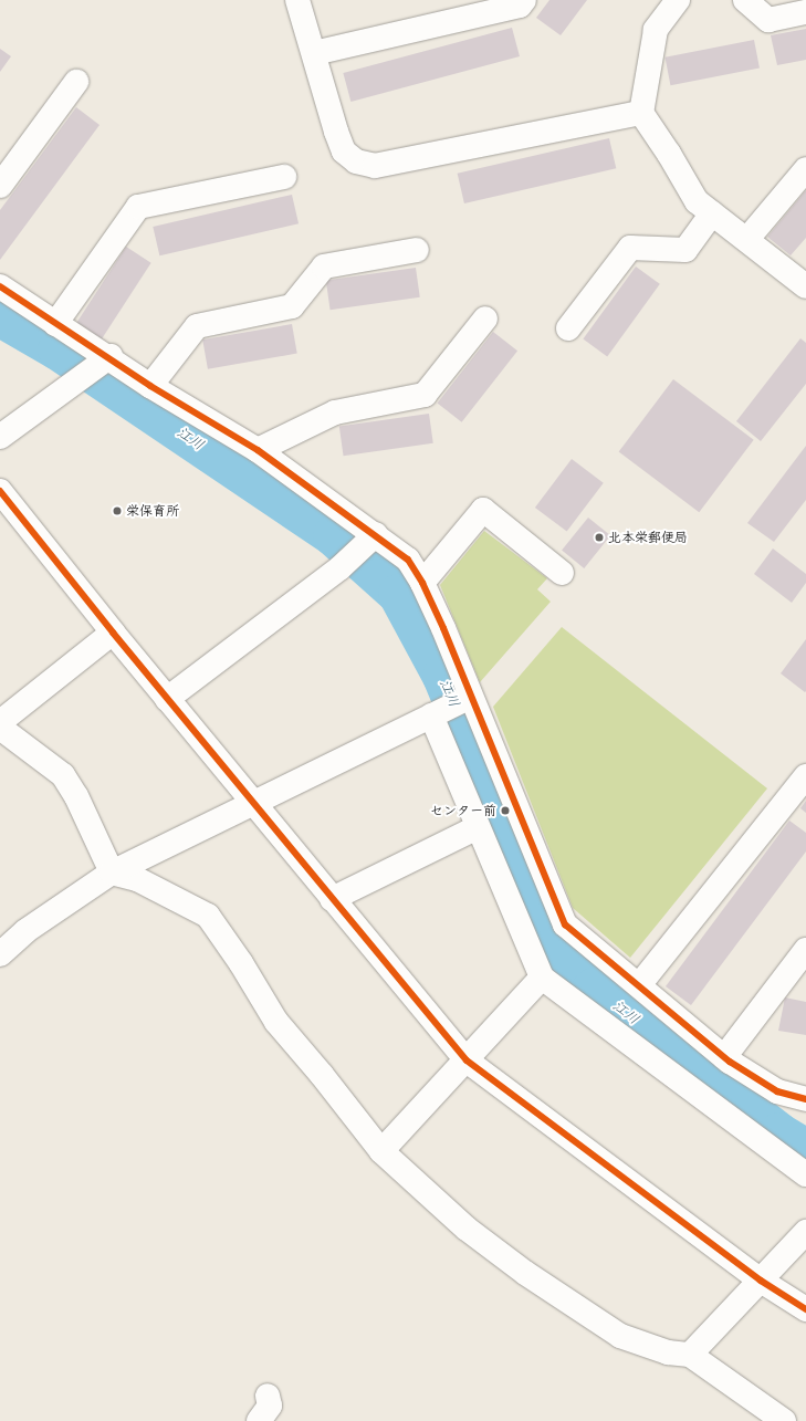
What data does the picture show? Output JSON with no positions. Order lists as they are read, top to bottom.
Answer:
{
  "water": ["江川"],
  "places": ["栄保育所", "北本栄郵便局", "センター前"]
}
